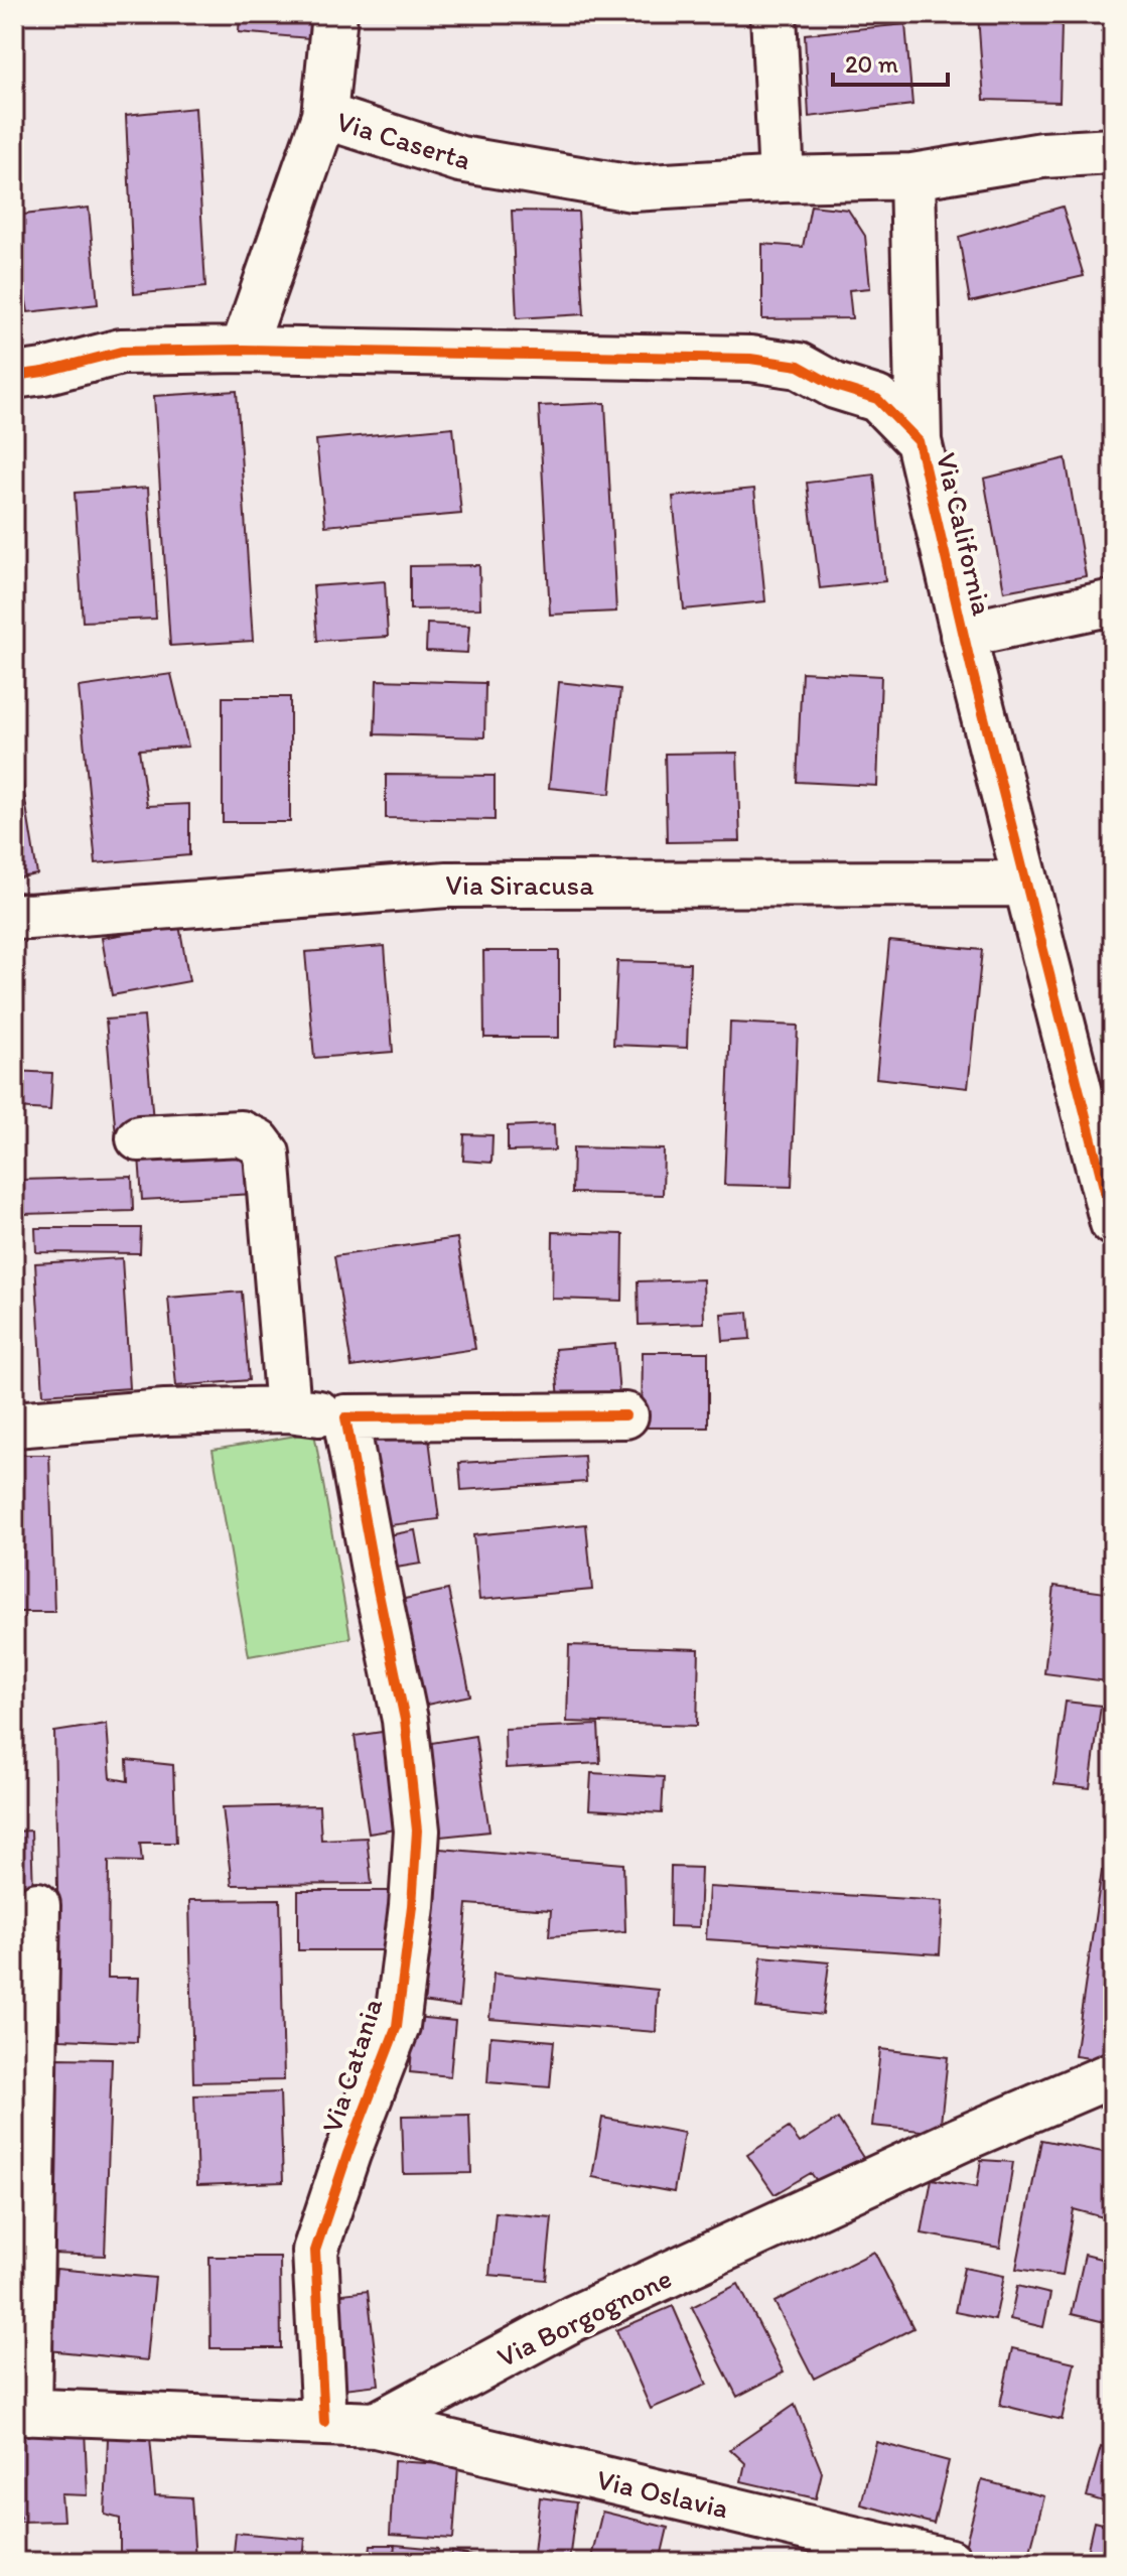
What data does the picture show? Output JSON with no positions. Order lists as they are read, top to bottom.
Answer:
{
  "streets": {
    "street": [
      "Via Caserta",
      "Via California",
      "Via Siracusa",
      "Via Catania",
      "Via Borgognone",
      "Via Oslavia"
    ]
  },
  "crossings": [
    ["Via Caserta", "Via California"],
    ["Via California", "Via Siracusa"],
    ["Via Borgognone", "Via Oslavia"]
  ],
  "scale_bar": "20 m"
}
